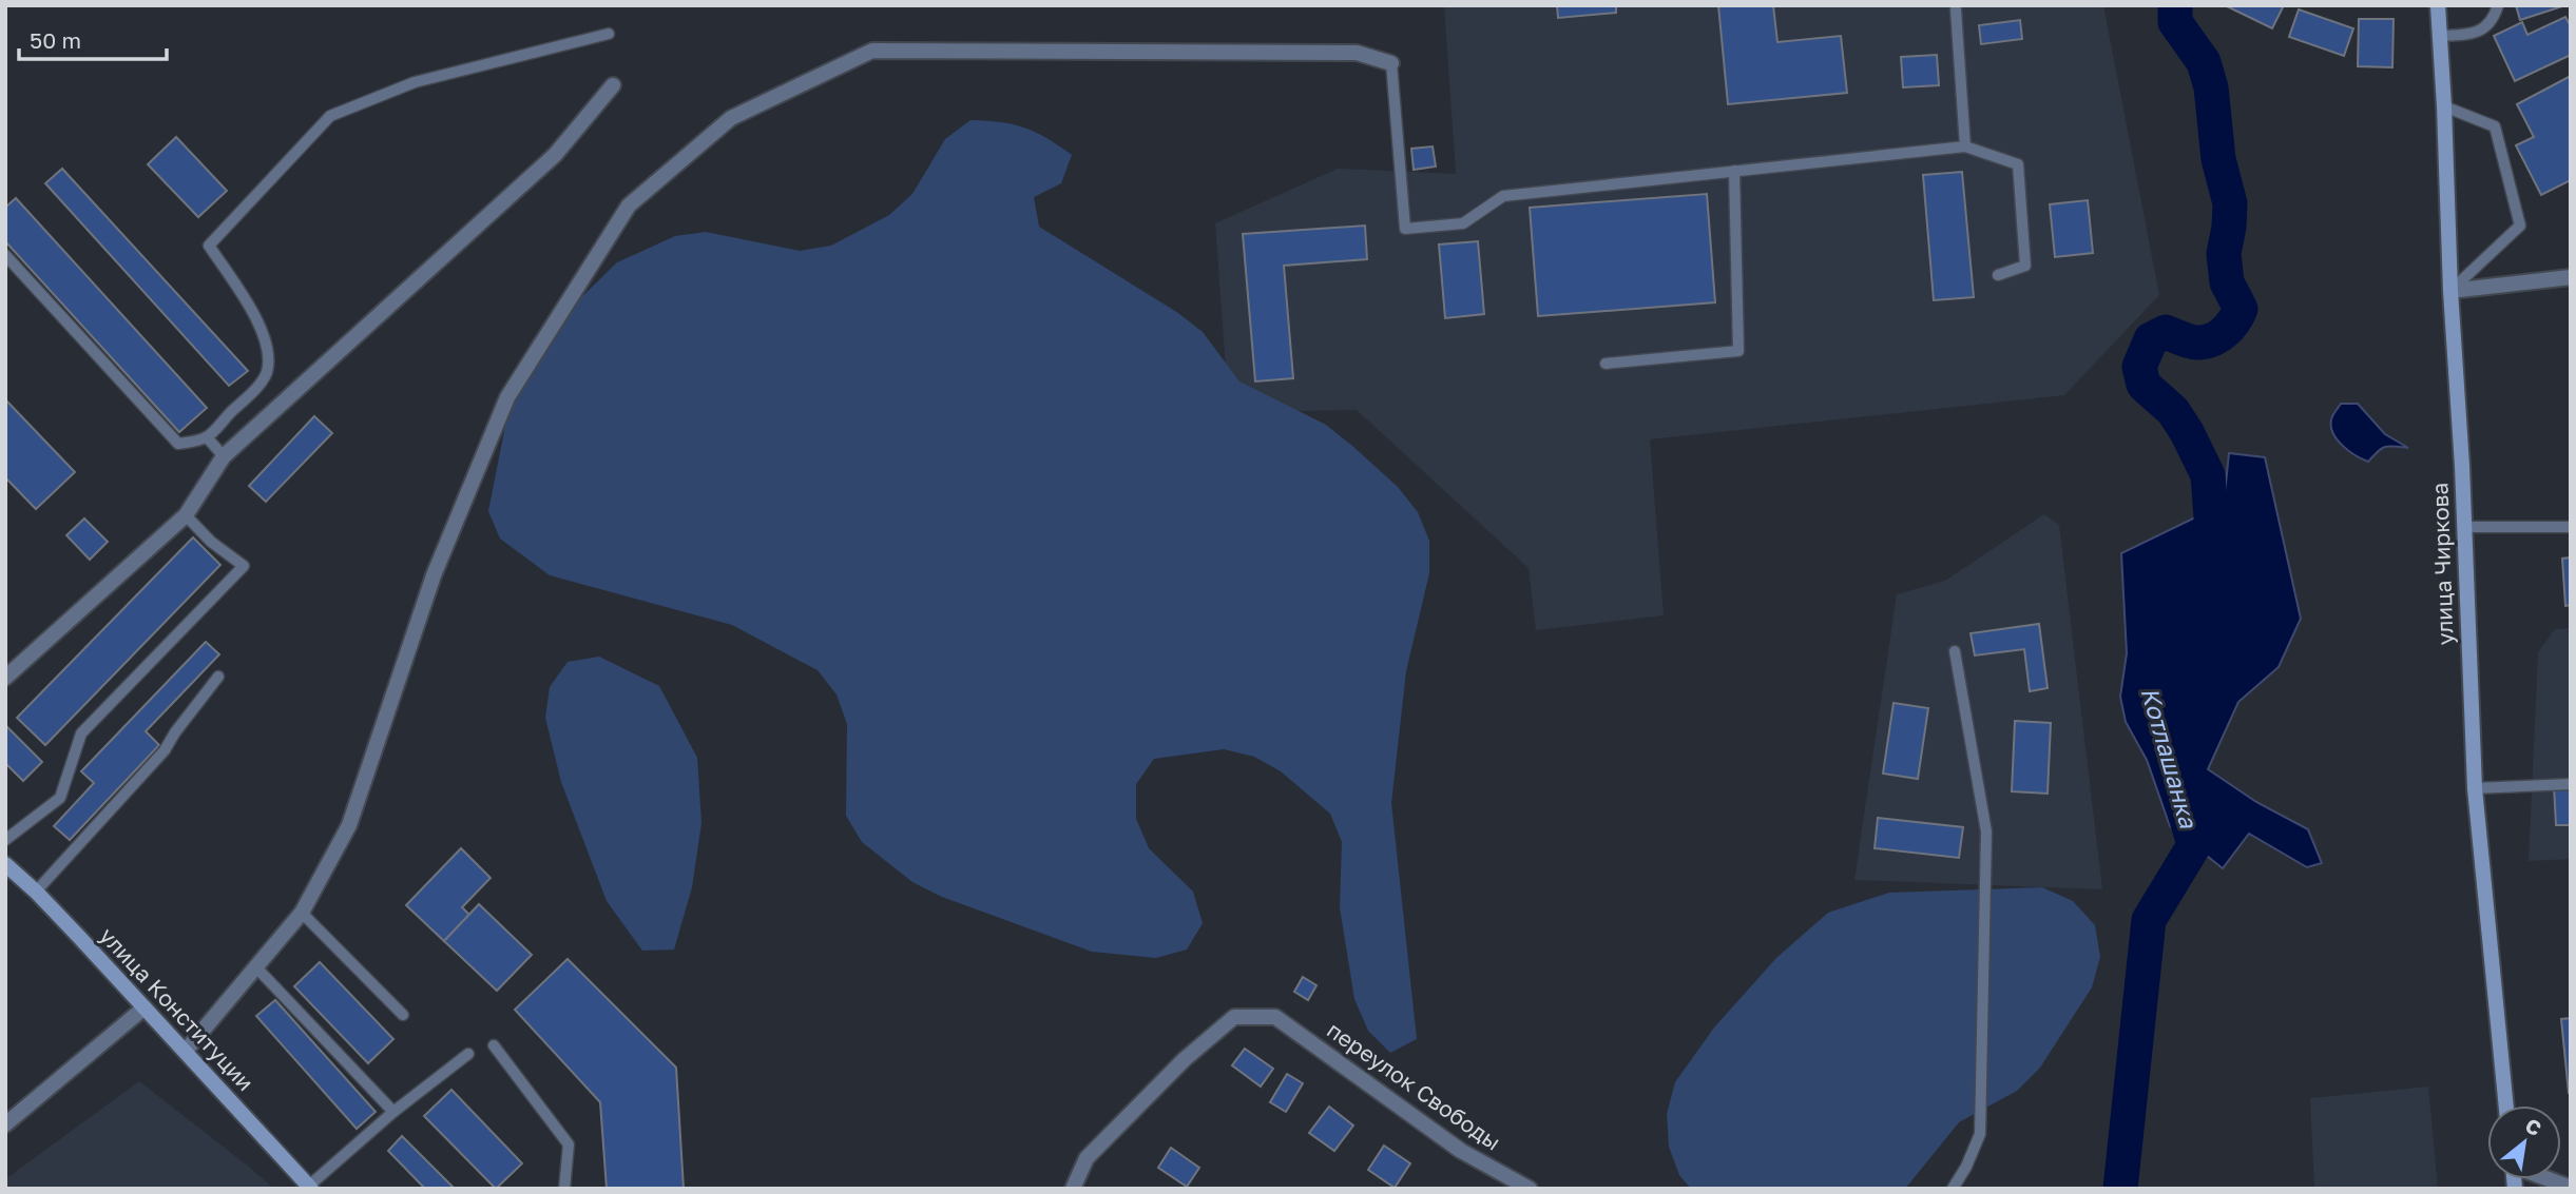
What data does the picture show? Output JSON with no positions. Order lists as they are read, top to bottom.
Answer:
{
  "streets": {
    "main road": ["улица Чиркова", "улица Конституции"],
    "street": ["переулок Свободы"]
  },
  "water": ["Котлашанка"],
  "scale_bar": "50 m",
  "north": "top right"
}
